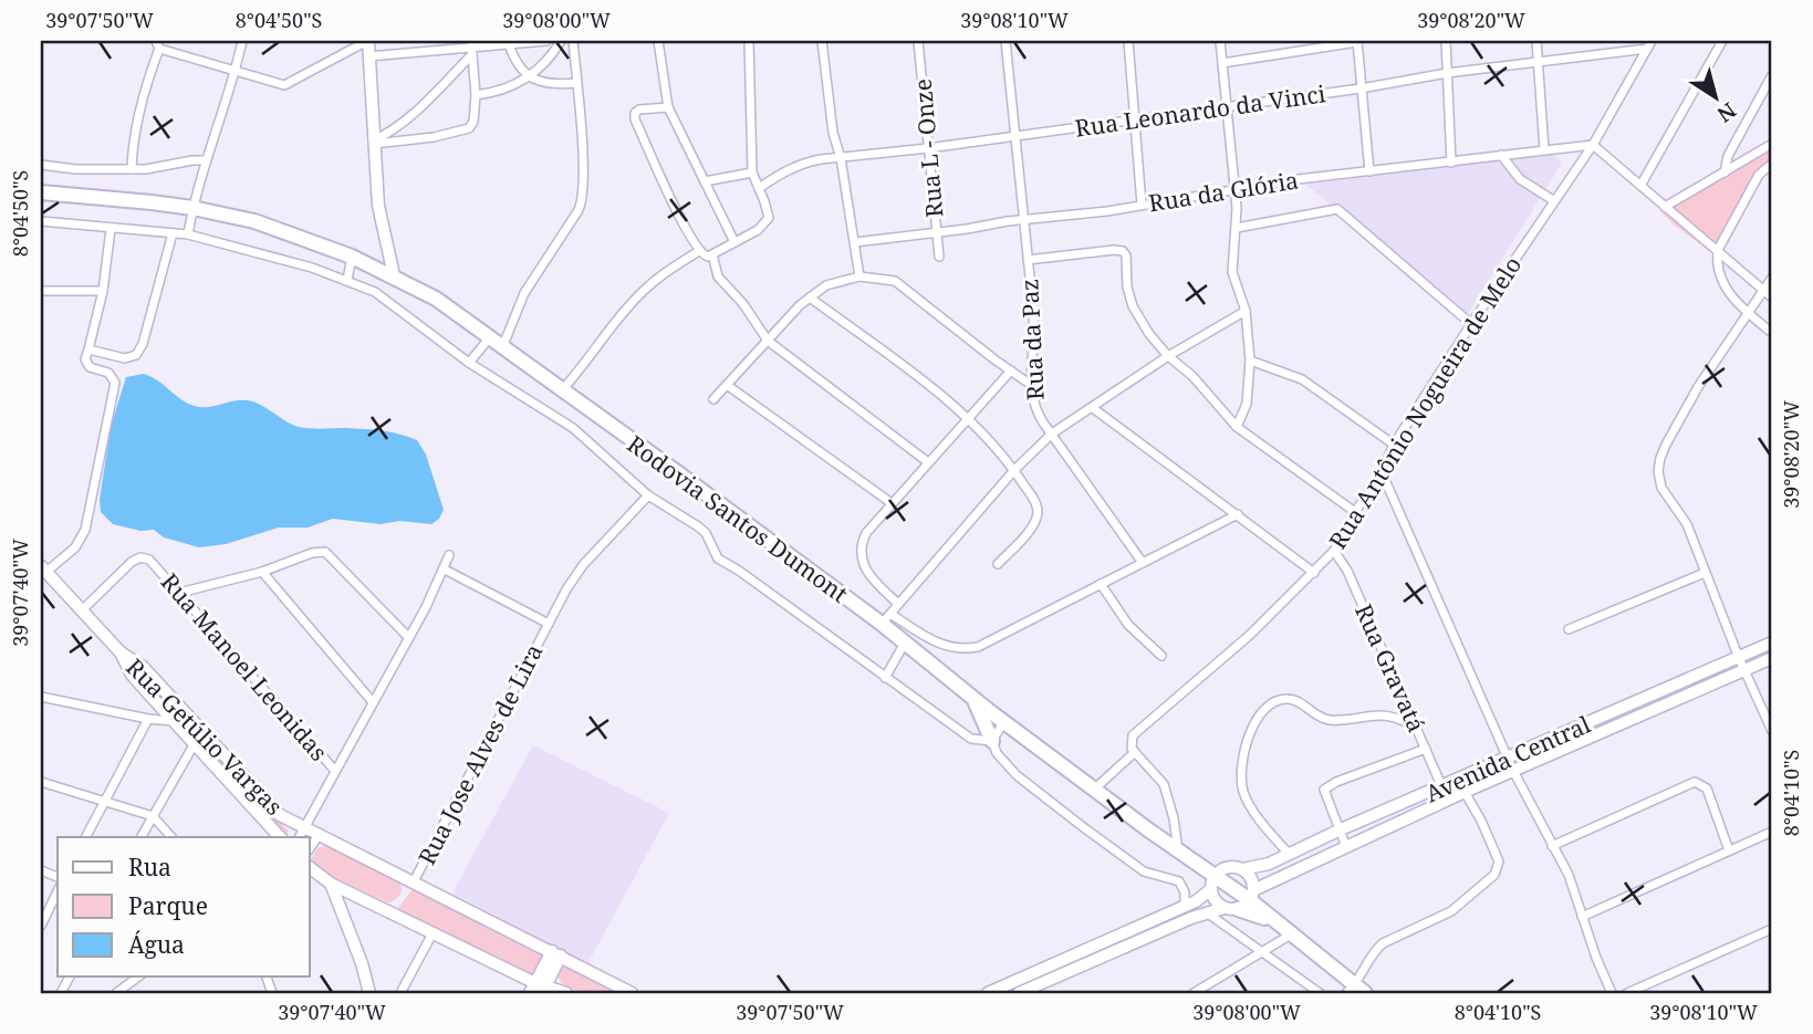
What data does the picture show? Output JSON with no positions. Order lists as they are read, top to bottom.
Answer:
{
  "streets": {
    "highway": ["Rodovia Santos Dumont"],
    "main road": ["Rua Getúlio Vargas", "Avenida Central"],
    "street": [
      "Rua Leonardo da Vinci",
      "Rua L - Onze",
      "Rua da Glória",
      "Rua da Paz",
      "Rua Antônio Nogueira de Melo",
      "Rua Manoel Leonidas",
      "Rua Gravatá",
      "Rua Jose Alves de Lira"
    ]
  },
  "crossings": [
    ["Rua Leonardo da Vinci", "Rua L - Onze"],
    ["Rua Leonardo da Vinci", "Rua da Paz"],
    ["Rua Leonardo da Vinci", "Rua Antônio Nogueira de Melo"],
    ["Rua L - Onze", "Rua da Glória"],
    ["Rua da Glória", "Rua da Paz"],
    ["Rua da Glória", "Rua Antônio Nogueira de Melo"],
    ["Rua Antônio Nogueira de Melo", "Rua Gravatá"],
    ["Rodovia Santos Dumont", "Avenida Central"],
    ["Rua Gravatá", "Avenida Central"],
    ["Rua Getúlio Vargas", "Rua Jose Alves de Lira"]
  ],
  "legend": ["Rua", "Parque", "Água"],
  "north": "bottom right",
  "coordinates": [
    "39°07'50\"W",
    "8°04'50\"S",
    "39°08'00\"W",
    "39°08'10\"W",
    "39°08'20\"W",
    "39°07'40\"W",
    "8°04'10\"S"
  ]
}
